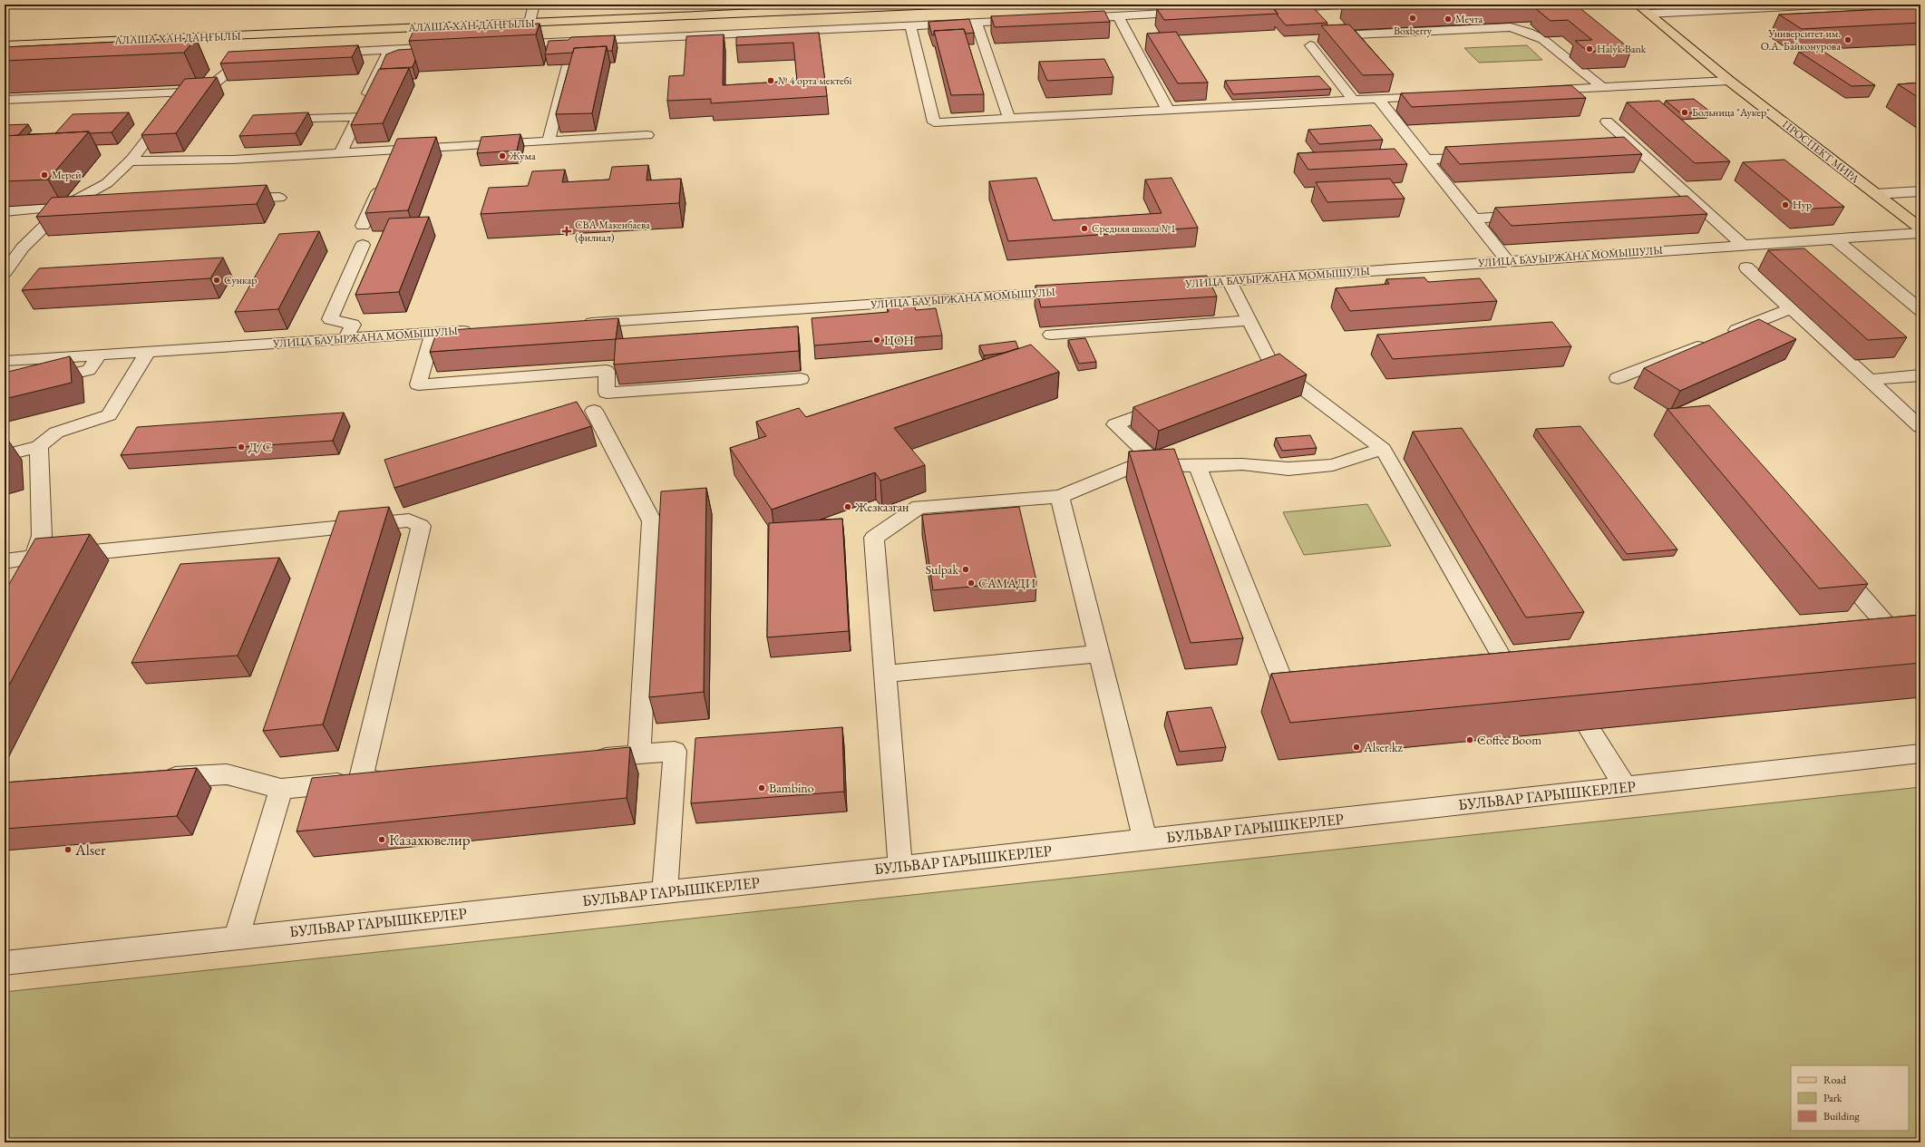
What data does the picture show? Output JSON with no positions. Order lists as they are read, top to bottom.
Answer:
{
  "streets": {
    "main road": ["АЛАША ХАН ДАҢҒЫЛЫ", "ПРОСПЕКТ МИРА"],
    "street": ["УЛИЦА БАУЫРЖАНА МОМЫШУЛЫ", "БУЛЬВАР ГАРЫШКЕРЛЕР"]
  },
  "places": {
    "other": [
      "Boxberry",
      "Мечта",
      "Университет им. О.А. Байконурова",
      "Halyk Bank",
      "№ 4 орта мектебі",
      "Больница \"Аукер\"",
      "Жума",
      "Мерей",
      "Нур",
      "Средняя школа №1",
      "Сункар",
      "ЦОН",
      "Д/С",
      "Жезказган",
      "Sulpak",
      "САМАДИ",
      "Coffee Boom",
      "Alser.kz",
      "Bambino",
      "Казахювелир",
      "Alser"
    ],
    "health": ["СВА Макенбаева (филиал)"]
  },
  "legend": ["Road", "Park", "Building"]
}
